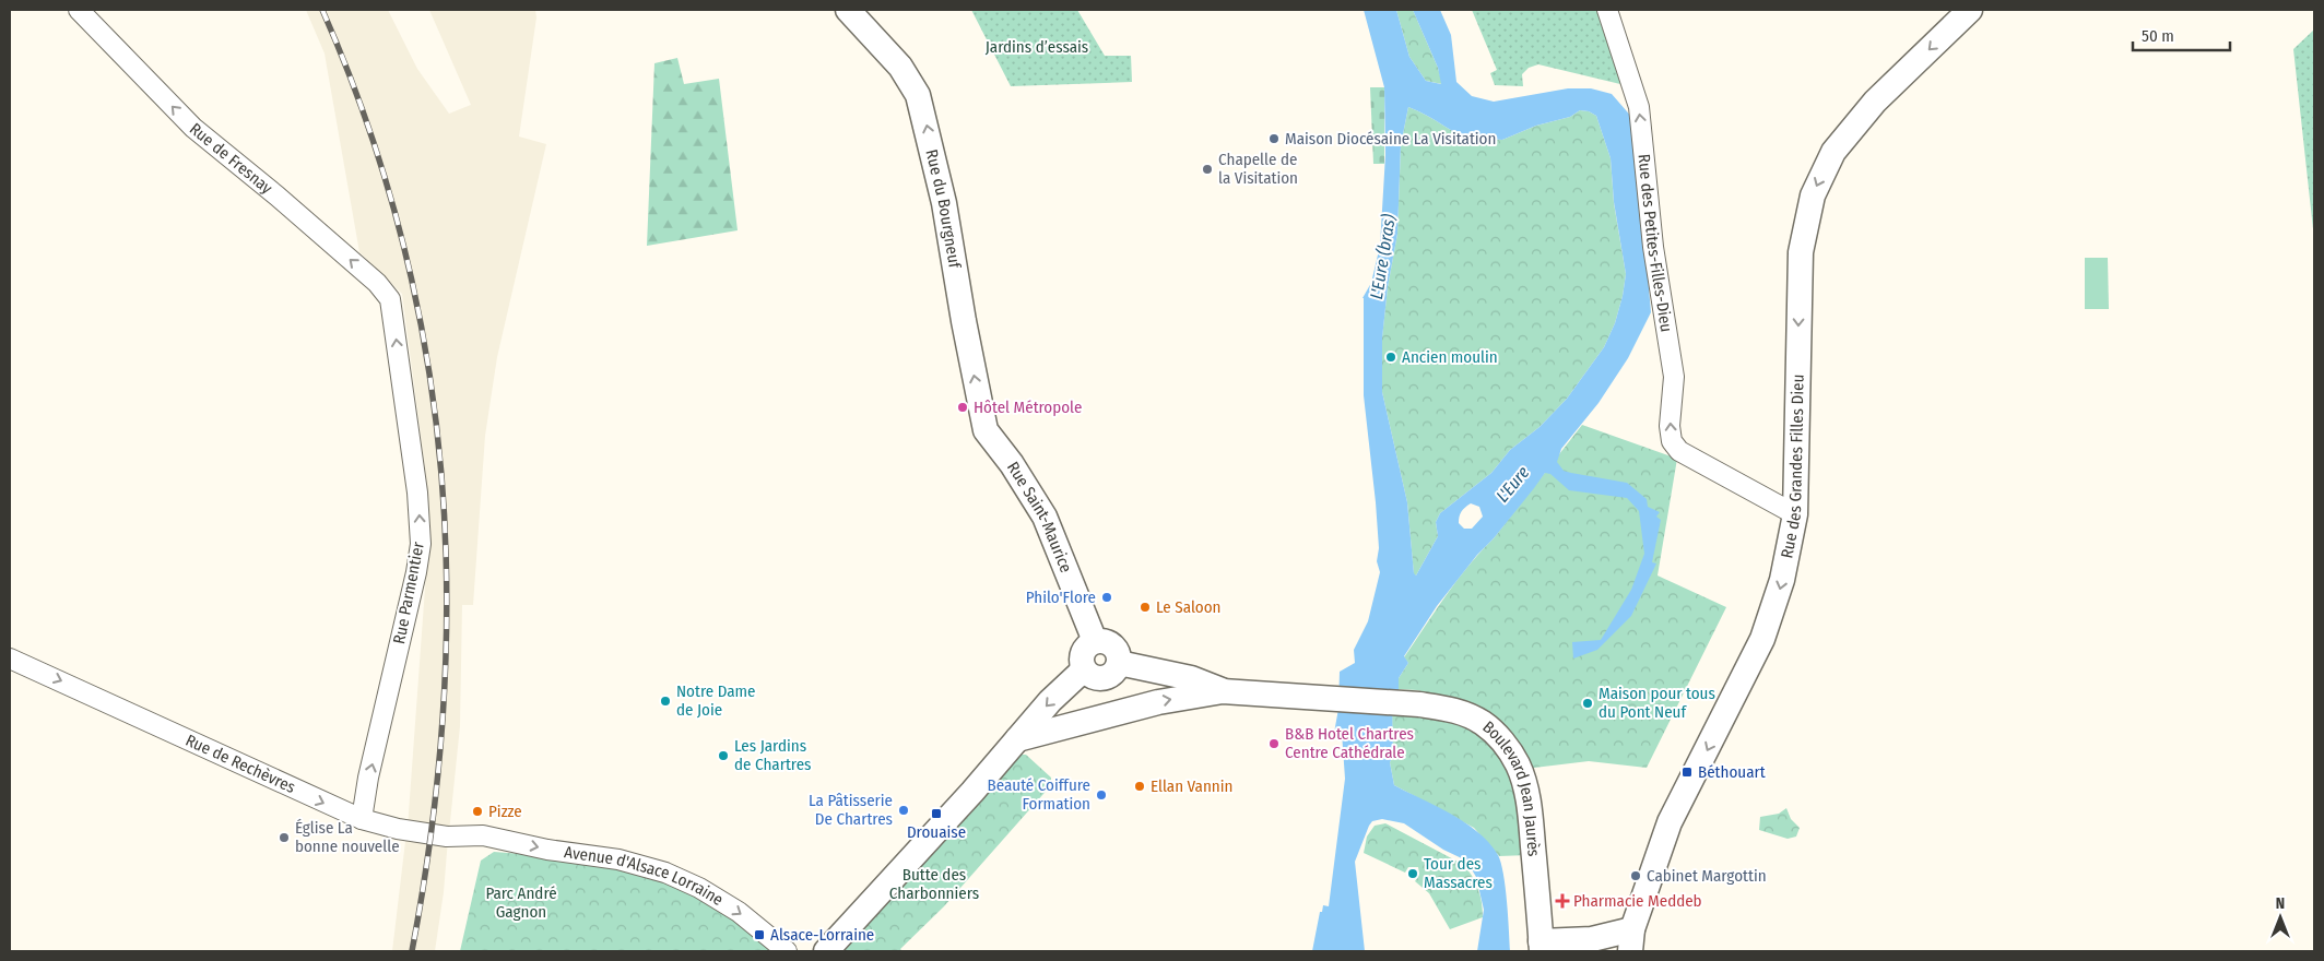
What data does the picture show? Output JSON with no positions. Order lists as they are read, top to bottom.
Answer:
{
  "streets": {
    "main road": [
      "Rue du Bourgneuf",
      "Rue des Grandes Filles Dieu",
      "Rue Saint-Maurice",
      "Boulevard Jean Jaurès"
    ],
    "street": [
      "Rue de Fresnay",
      "Rue des Petites-Filles-Dieu",
      "Rue Parmentier",
      "Rue de Rechèvres",
      "Avenue d'Alsace Lorraine"
    ]
  },
  "crossings": [
    ["Rue de Fresnay", "Rue Parmentier"],
    ["Rue du Bourgneuf", "Rue Saint-Maurice"],
    ["Rue des Petites-Filles-Dieu", "Rue des Grandes Filles Dieu"],
    ["Rue Parmentier", "Rue de Rechèvres"],
    ["Rue de Rechèvres", "Avenue d'Alsace Lorraine"]
  ],
  "one_way": [
    "Rue de Fresnay",
    "Rue du Bourgneuf",
    "Rue des Petites-Filles-Dieu",
    "Rue des Grandes Filles Dieu",
    "Rue Parmentier",
    "Rue de Rechèvres",
    "Avenue d'Alsace Lorraine"
  ],
  "water": ["L'Eure (bras)", "L'Eure"],
  "parks": ["Jardins d’essais", "Butte des Charbonniers", "Parc André Gagnon"],
  "places": {
    "other": [
      "Maison Diocésaine La Visitation",
      "Chapelle de la Visitation",
      "Ancien moulin",
      "Hôtel Métropole",
      "Philo'Flore",
      "Le Saloon",
      "Notre Dame de Joie",
      "Maison pour tous du Pont Neuf",
      "B&B Hotel Chartres Centre Cathédrale",
      "Les Jardins de Chartres",
      "Ellan Vannin",
      "Beauté Coiffure Formation",
      "La Pâtisserie De Chartres",
      "Pizze",
      "Église La bonne nouvelle",
      "Tour des Massacres",
      "Cabinet Margottin"
    ],
    "transit": ["Béthouart", "Drouaise", "Alsace-Lorraine"],
    "health": ["Pharmacie Meddeb"]
  },
  "scale_bar": "50 m",
  "north": "top"
}
